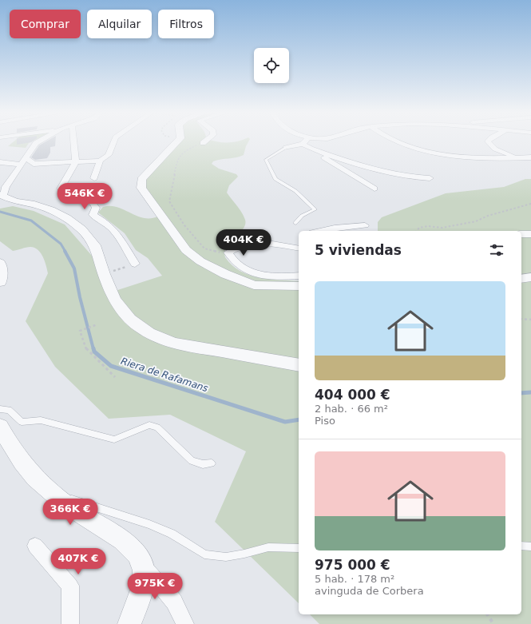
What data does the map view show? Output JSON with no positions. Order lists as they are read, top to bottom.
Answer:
{
  "water": ["Riera de Rafamans"],
  "page": {
    "chip": ["Comprar", "Alquilar", "Filtros"],
    "price": [
      "546K €",
      "404K €",
      "366K €",
      "407K €",
      "975K €"
    ],
    "heading": "5 viviendas",
    "list": [
      {
        "name": "404 000 €",
        "note": "2 hab. · 66 m² · Piso"
      },
      {
        "name": "975 000 €",
        "note": "5 hab. · 178 m² · avinguda de Corbera"
      }
    ]
  }
}
